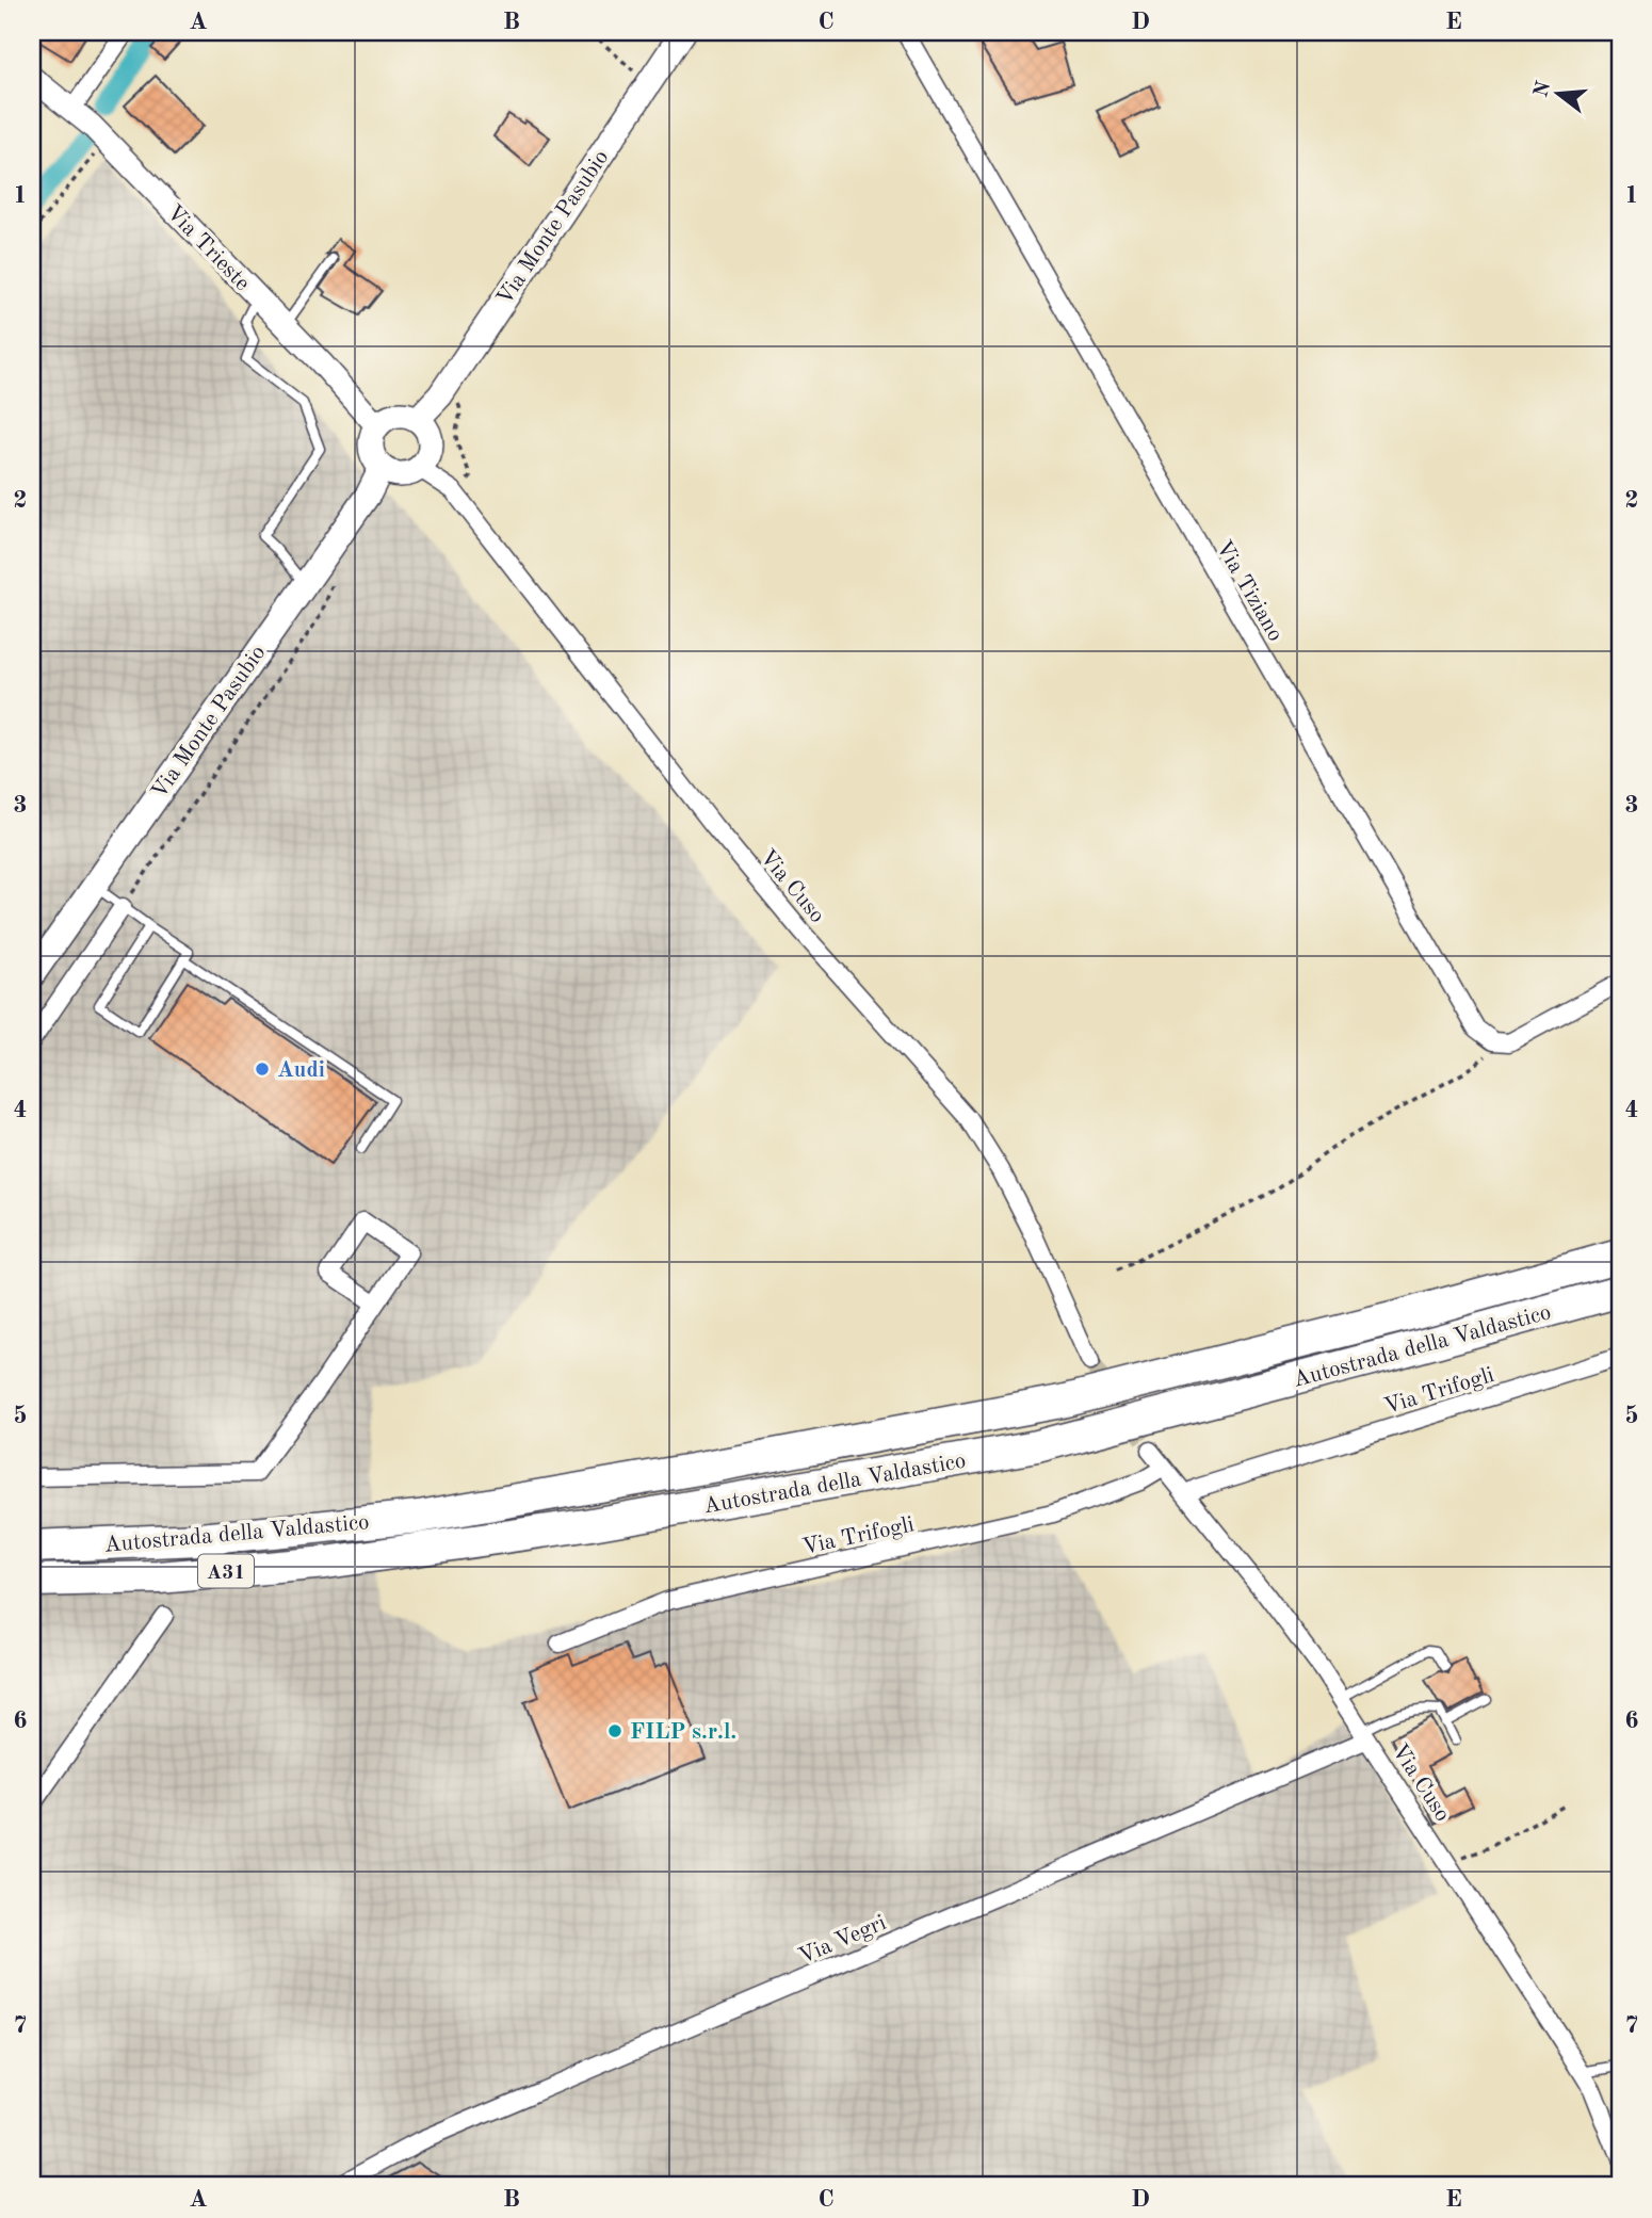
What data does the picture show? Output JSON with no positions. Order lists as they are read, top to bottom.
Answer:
{
  "streets": {
    "highway": ["Autostrada della Valdastico", "A31"],
    "main road": ["Via Monte Pasubio"],
    "street": [
      "Via Trieste",
      "Via Tiziano",
      "Via Cuso",
      "Via Trifogli",
      "Via Vegri"
    ]
  },
  "crossings": [
    ["Via Monte Pasubio", "Via Trieste"],
    ["Via Monte Pasubio", "Via Cuso"],
    ["Via Trieste", "Via Cuso"],
    ["Via Cuso", "Via Trifogli"],
    ["Via Cuso", "Via Vegri"]
  ],
  "places": ["Audi", "FILP s.r.l."],
  "north": "left",
  "grid": {
    "columns": [
      "A",
      "B",
      "C",
      "D",
      "E"
    ],
    "rows": [
      "1",
      "2",
      "3",
      "4",
      "5",
      "6",
      "7"
    ]
  }
}
